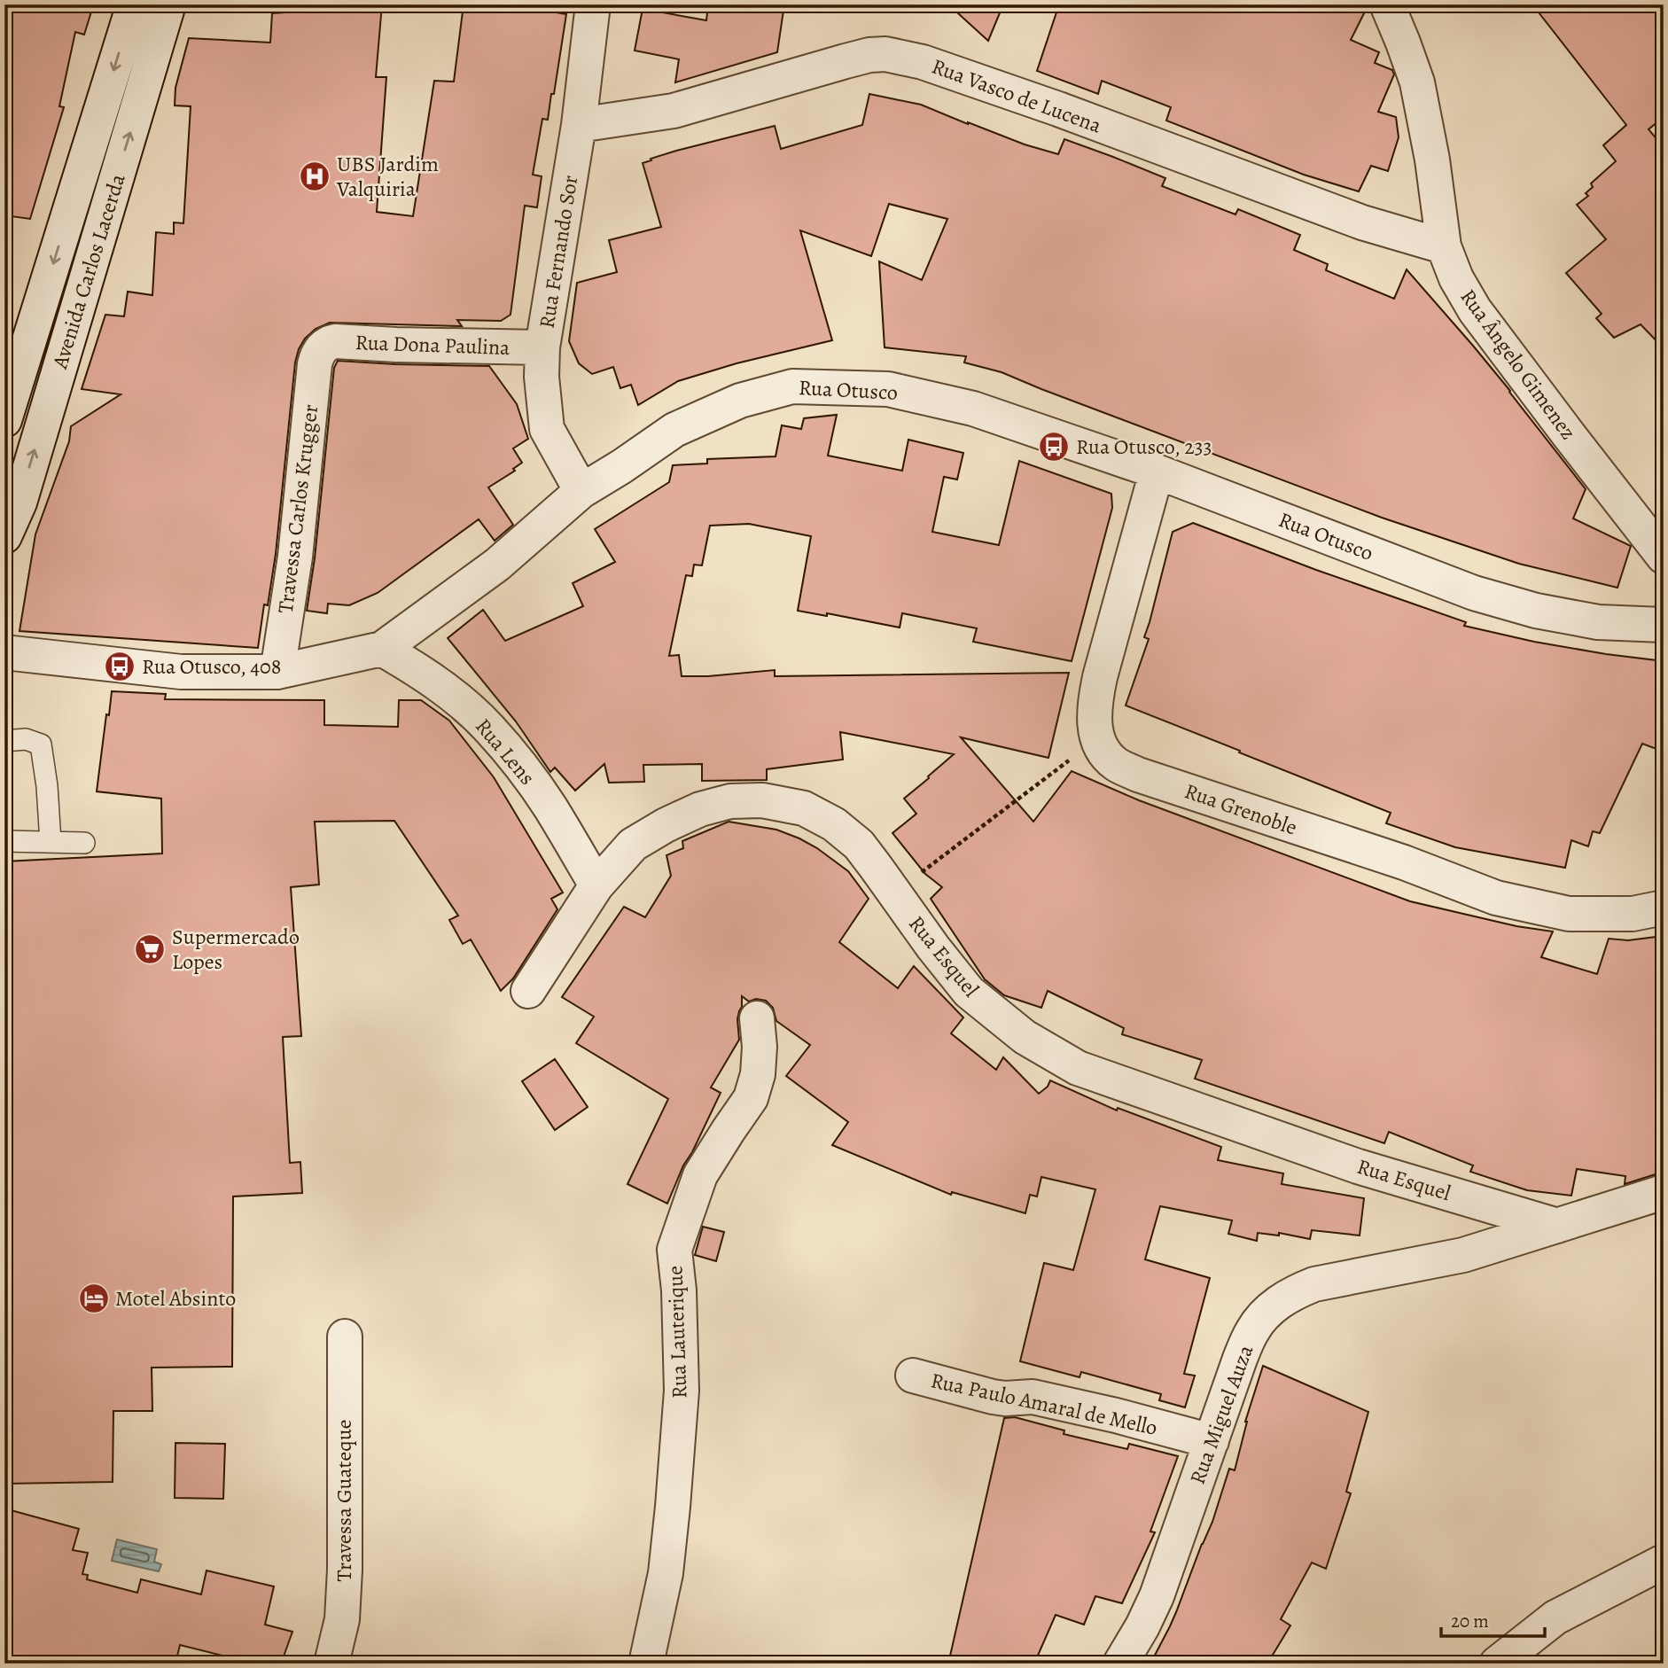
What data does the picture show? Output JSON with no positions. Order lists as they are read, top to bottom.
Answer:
{
  "streets": {
    "street": [
      "Rua Vasco de Lucena",
      "Rua Fernando Sor",
      "Avenida Carlos Lacerda",
      "Rua Dona Paulina",
      "Rua Ângelo Gimenez",
      "Rua Otusco",
      "Travessa Carlos Krugger",
      "Rua Lens",
      "Rua Grenoble",
      "Rua Esquel",
      "Rua Lauterique",
      "Rua Paulo Amaral de Mello",
      "Rua Miguel Auza",
      "Travessa Guateque"
    ]
  },
  "crossings": [
    ["Rua Vasco de Lucena", "Rua Fernando Sor"],
    ["Rua Vasco de Lucena", "Rua Ângelo Gimenez"],
    ["Rua Fernando Sor", "Rua Dona Paulina"],
    ["Rua Fernando Sor", "Rua Otusco"],
    ["Rua Dona Paulina", "Travessa Carlos Krugger"],
    ["Rua Otusco", "Travessa Carlos Krugger"],
    ["Rua Otusco", "Rua Lens"],
    ["Rua Lens", "Rua Esquel"],
    ["Rua Esquel", "Rua Miguel Auza"],
    ["Rua Paulo Amaral de Mello", "Rua Miguel Auza"]
  ],
  "places": {
    "hospital": ["UBS Jardim Valquiria"],
    "bus stop": ["Rua Otusco, 233", "Rua Otusco, 408"],
    "supermarket": ["Supermercado Lopes"],
    "hotel": ["Motel Absinto"]
  },
  "scale_bar": "20 m"
}
